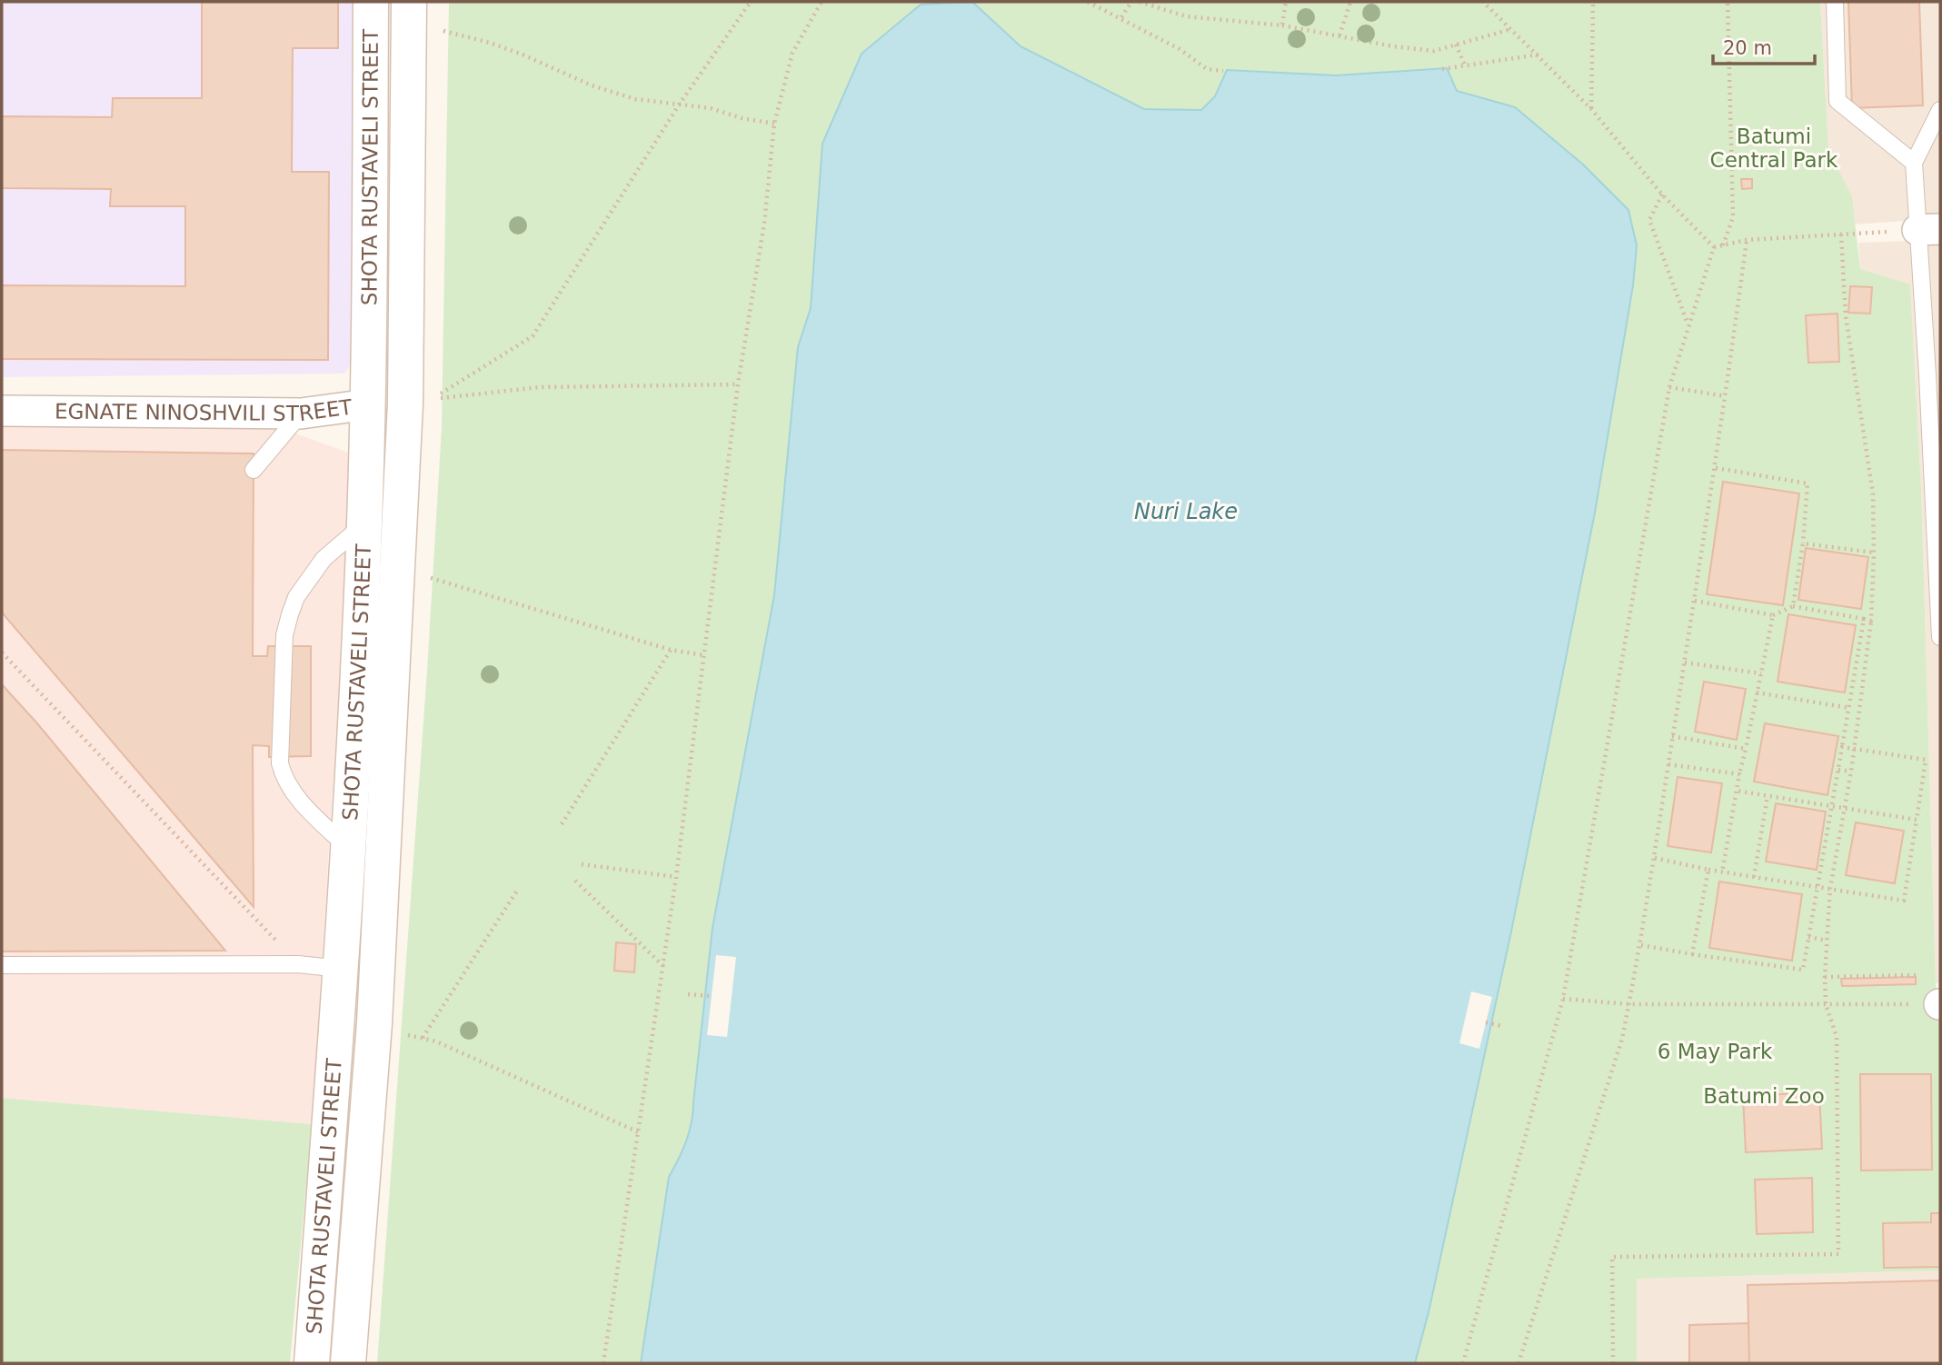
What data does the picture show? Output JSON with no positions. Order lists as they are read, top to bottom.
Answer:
{
  "streets": {
    "main road": ["SHOTA RUSTAVELI STREET", "EGNATE NINOSHVILI STREET"]
  },
  "crossings": [
    ["SHOTA RUSTAVELI STREET", "EGNATE NINOSHVILI STREET"]
  ],
  "water": ["Nuri Lake"],
  "parks": ["Batumi Central Park", "6 May Park", "Batumi Zoo"],
  "scale_bar": "20 m"
}
